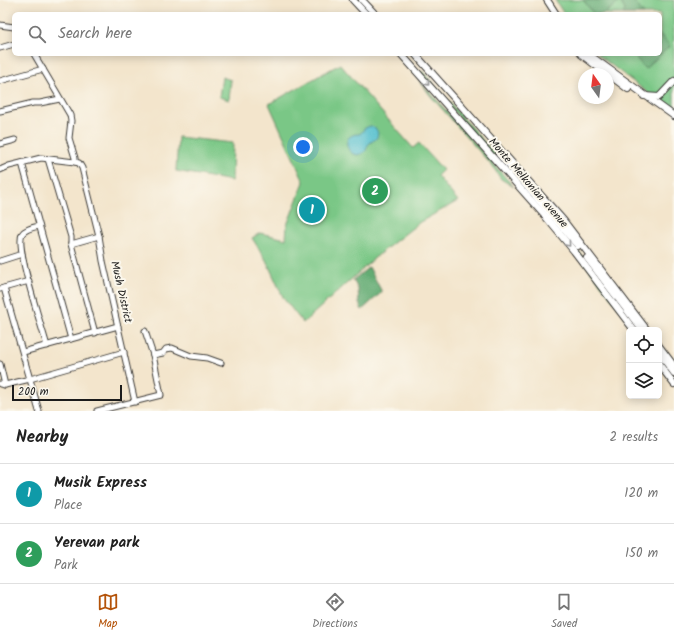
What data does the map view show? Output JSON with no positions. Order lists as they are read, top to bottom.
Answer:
{
  "streets": {
    "main road": ["Monte Melkonian avenue"],
    "street": ["Mush District"]
  },
  "scale_bar": "200 m",
  "north": "top",
  "page": {
    "search": "Search here",
    "pins": ["2", "1"],
    "scale": "200 m",
    "heading": ["Nearby", "2 results"],
    "list": [
      {
        "mark": "1",
        "name": "Musik Express",
        "note": "Place",
        "value": "120 m"
      },
      {
        "mark": "2",
        "name": "Yerevan park",
        "note": "Park",
        "value": "150 m"
      }
    ],
    "nav": ["Map", "Directions", "Saved"]
  }
}
